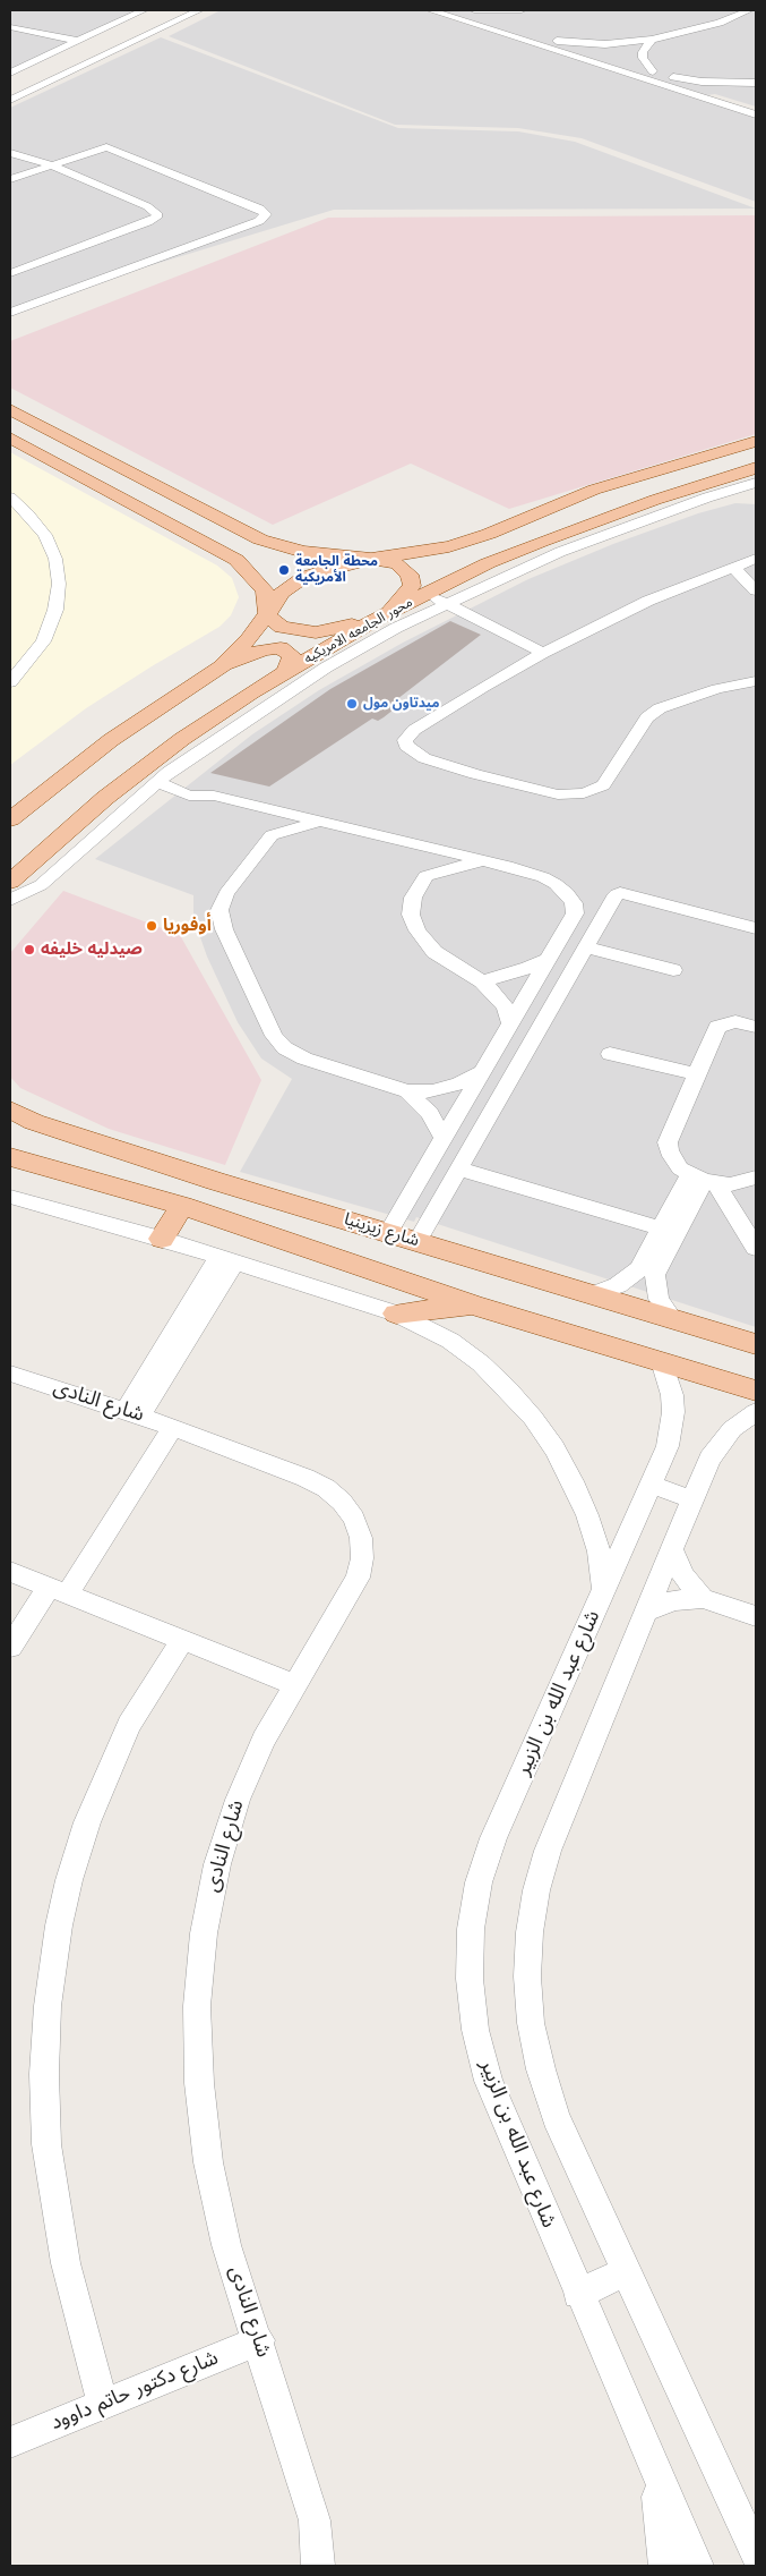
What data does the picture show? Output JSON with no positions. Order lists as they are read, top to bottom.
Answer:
{
  "streets": {
    "main road": ["محور الجامعه الامريكيه", "شارع زيزينيا"],
    "street": ["شارع النادى", "شارع عبد الله بن الزبير", "شارع دكتور حاتم داوود"]
  },
  "crossings": [
    ["شارع النادى", "شارع دكتور حاتم داوود"]
  ],
  "places": [
    "محطة الجامعة الأمريكية",
    "ميدتاون مول",
    "أوفوريا",
    "صيدليه خليفه"
  ]
}
